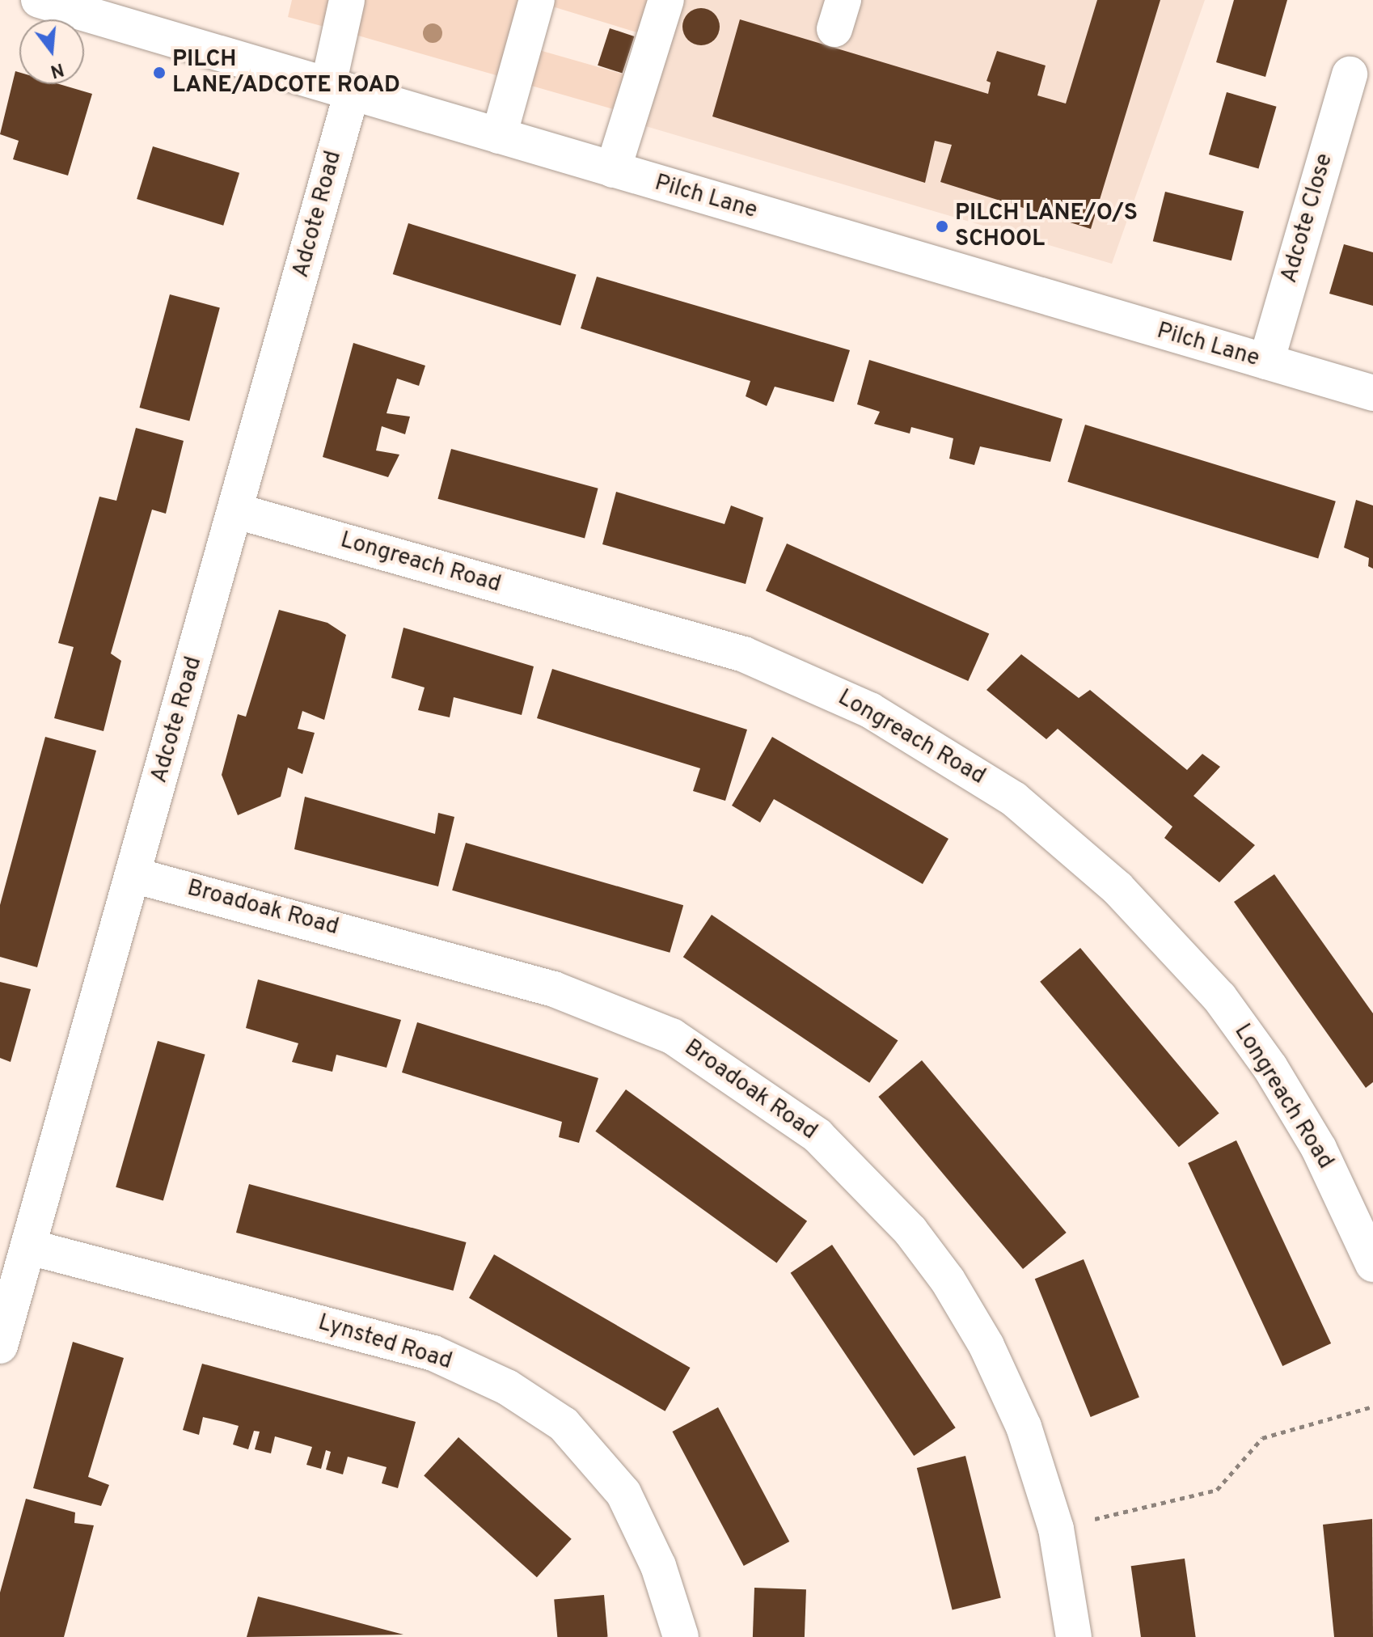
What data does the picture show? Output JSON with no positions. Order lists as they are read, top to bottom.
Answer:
{
  "streets": {
    "street": [
      "Pilch Lane",
      "Adcote Road",
      "Adcote Close",
      "Longreach Road",
      "Broadoak Road",
      "Lynsted Road"
    ]
  },
  "crossings": [
    ["Pilch Lane", "Adcote Road"],
    ["Pilch Lane", "Adcote Close"],
    ["Adcote Road", "Longreach Road"],
    ["Adcote Road", "Broadoak Road"],
    ["Adcote Road", "Lynsted Road"]
  ],
  "places": ["PILCH LANE/ADCOTE ROAD", "PILCH LANE/O/S SCHOOL"],
  "north": "bottom"
}
